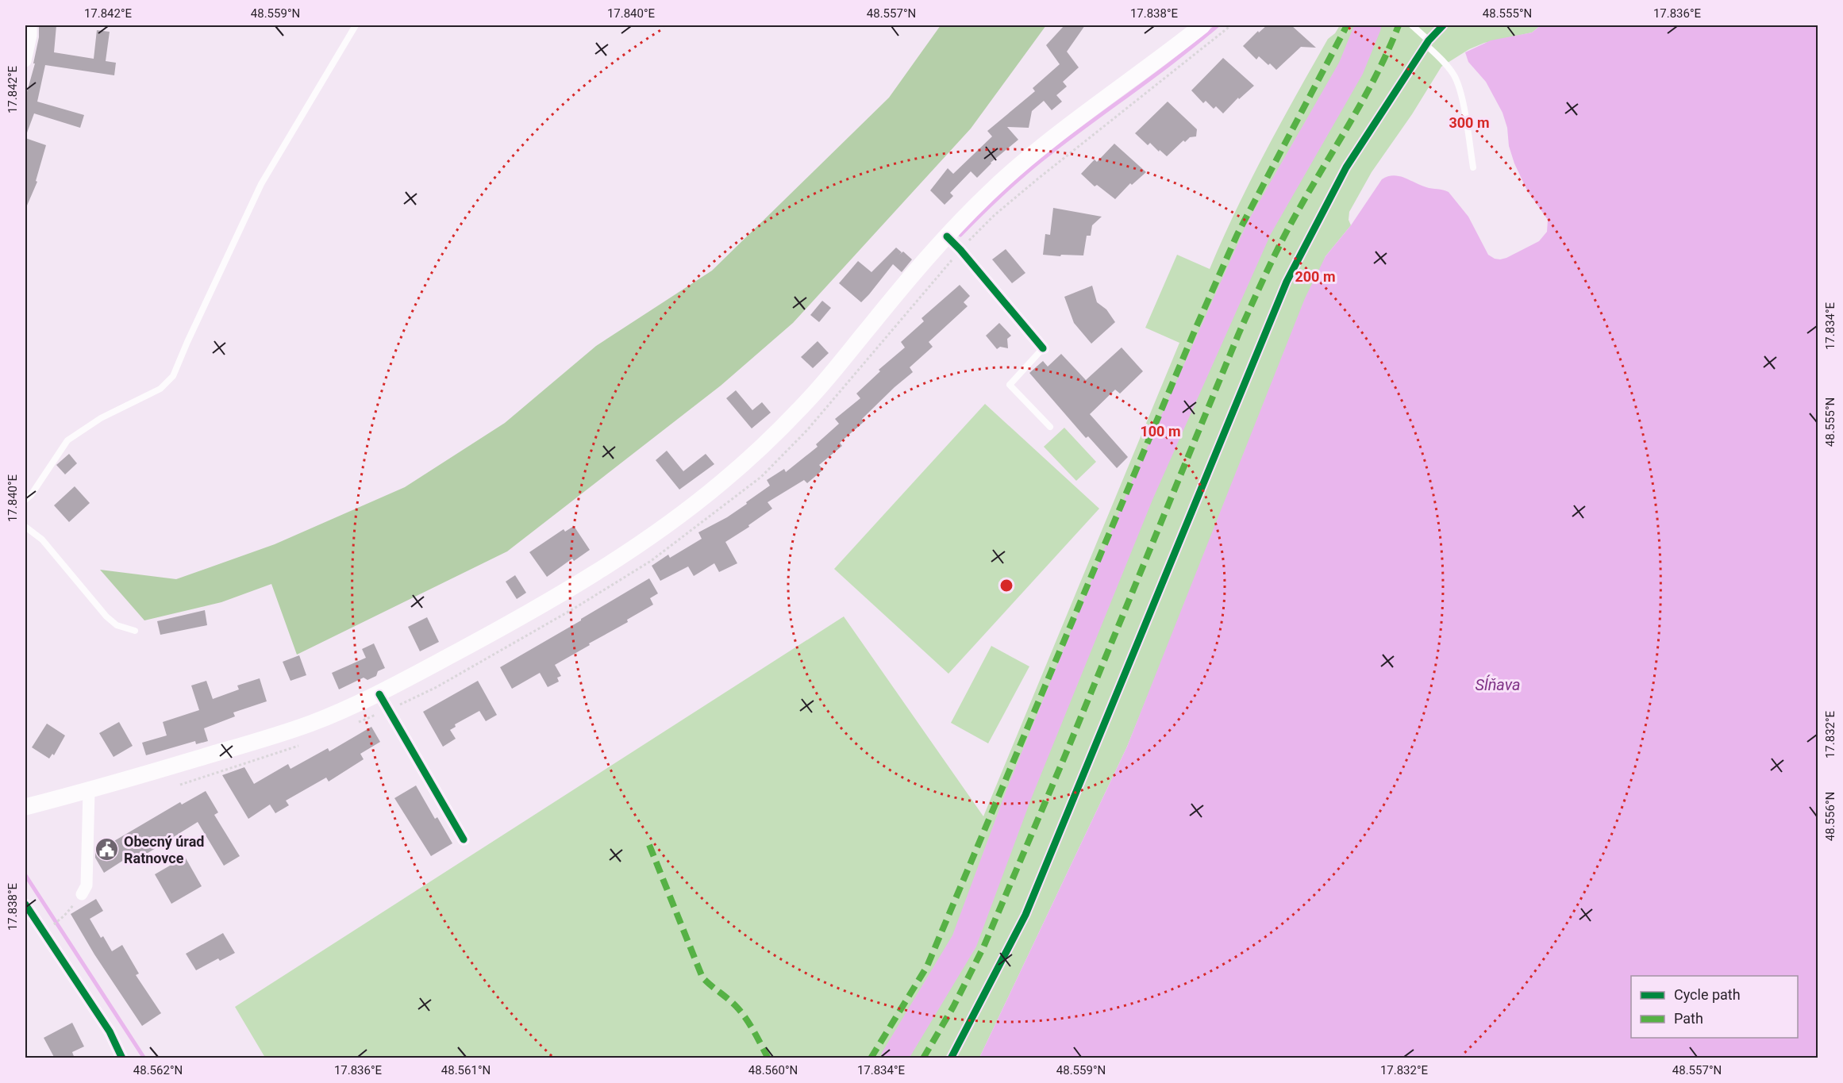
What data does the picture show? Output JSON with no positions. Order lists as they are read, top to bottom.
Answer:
{
  "water": ["Sĺňava"],
  "places": {
    "public building": ["Obecný úrad Ratnovce"]
  },
  "legend": ["Cycle path", "Path"],
  "coordinates": [
    "17.842°E",
    "48.559°N",
    "17.840°E",
    "48.557°N",
    "17.838°E",
    "48.555°N",
    "17.836°E",
    "17.834°E",
    "17.832°E",
    "48.556°N",
    "48.562°N",
    "48.561°N",
    "48.560°N"
  ],
  "rings": ["300 m", "200 m", "100 m"]
}
